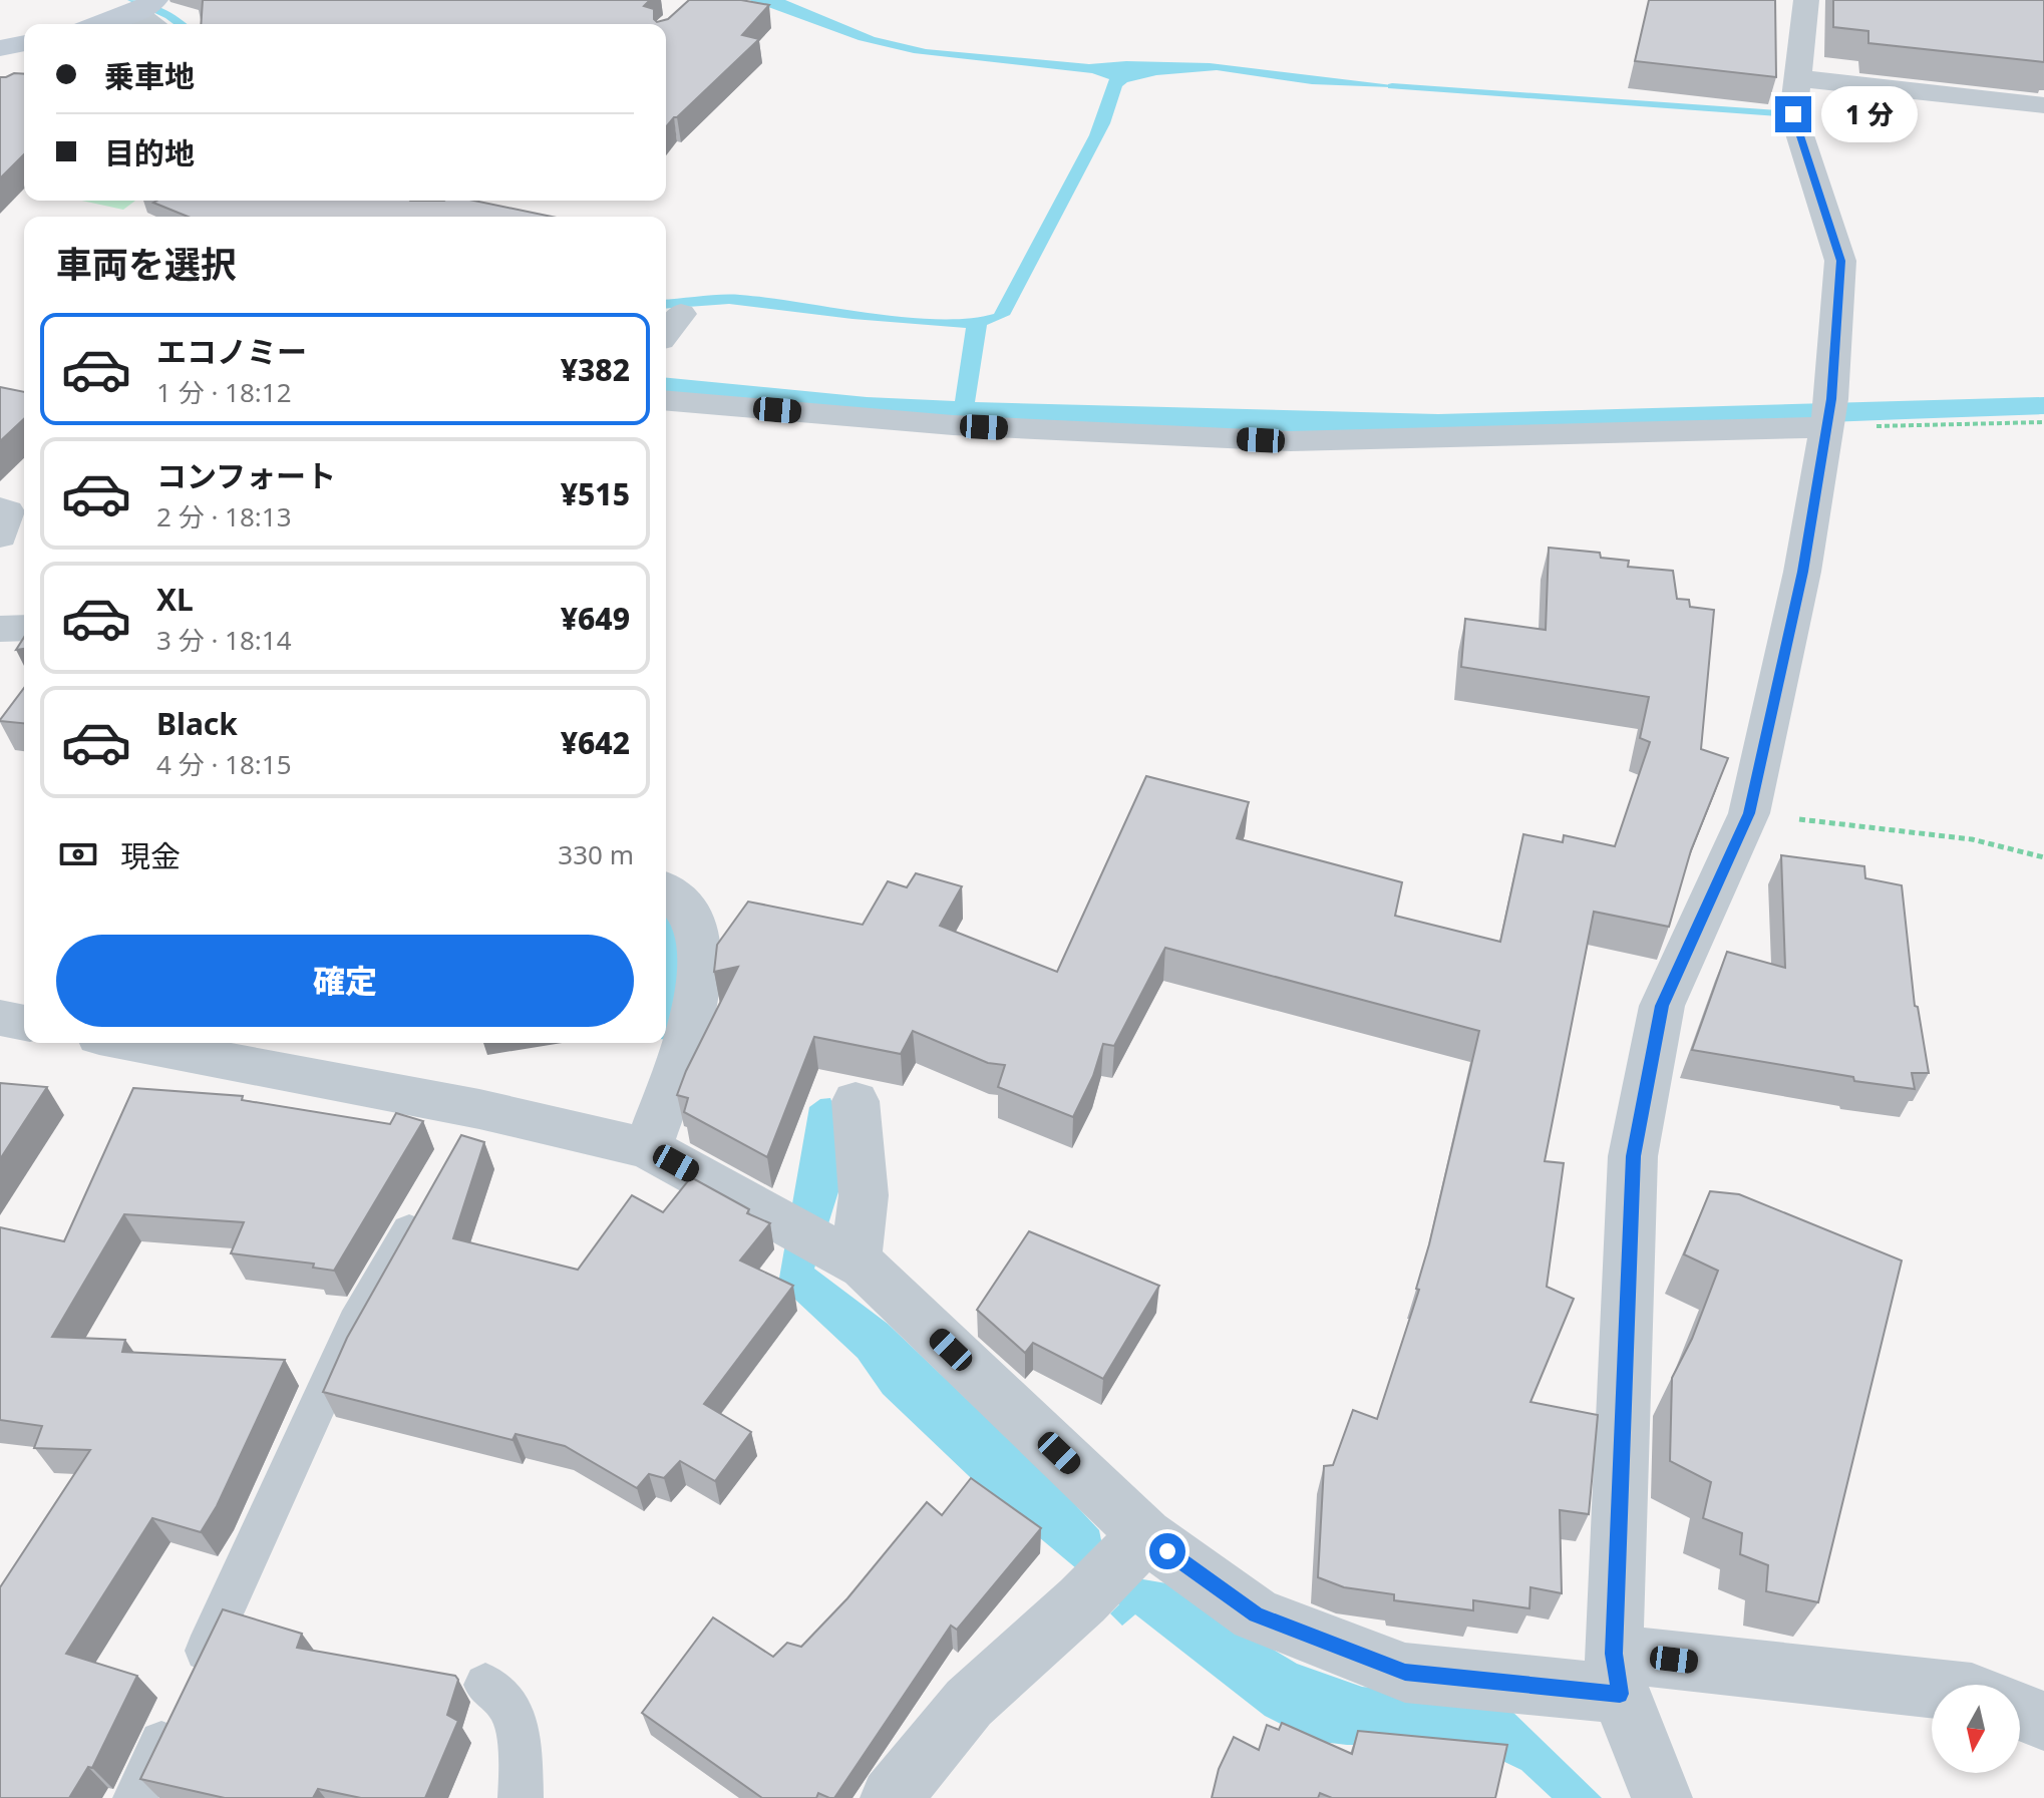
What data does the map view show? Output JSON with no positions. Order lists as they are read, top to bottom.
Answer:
{
  "north": "bottom",
  "page": {
    "banner": ["乗車地", "目的地"],
    "bubble": "1 分",
    "heading": "車両を選択",
    "list": [
      {
        "name": "エコノミー",
        "note": "1 分 · 18:12",
        "value": "¥382"
      },
      {
        "name": "コンフォート",
        "note": "2 分 · 18:13",
        "value": "¥515"
      },
      {
        "name": "XL",
        "note": "3 分 · 18:14",
        "value": "¥649"
      },
      {
        "name": "Black",
        "note": "4 分 · 18:15",
        "value": "¥642"
      }
    ],
    "pay": ["現金", "330 m"],
    "buttons": "確定"
  }
}
